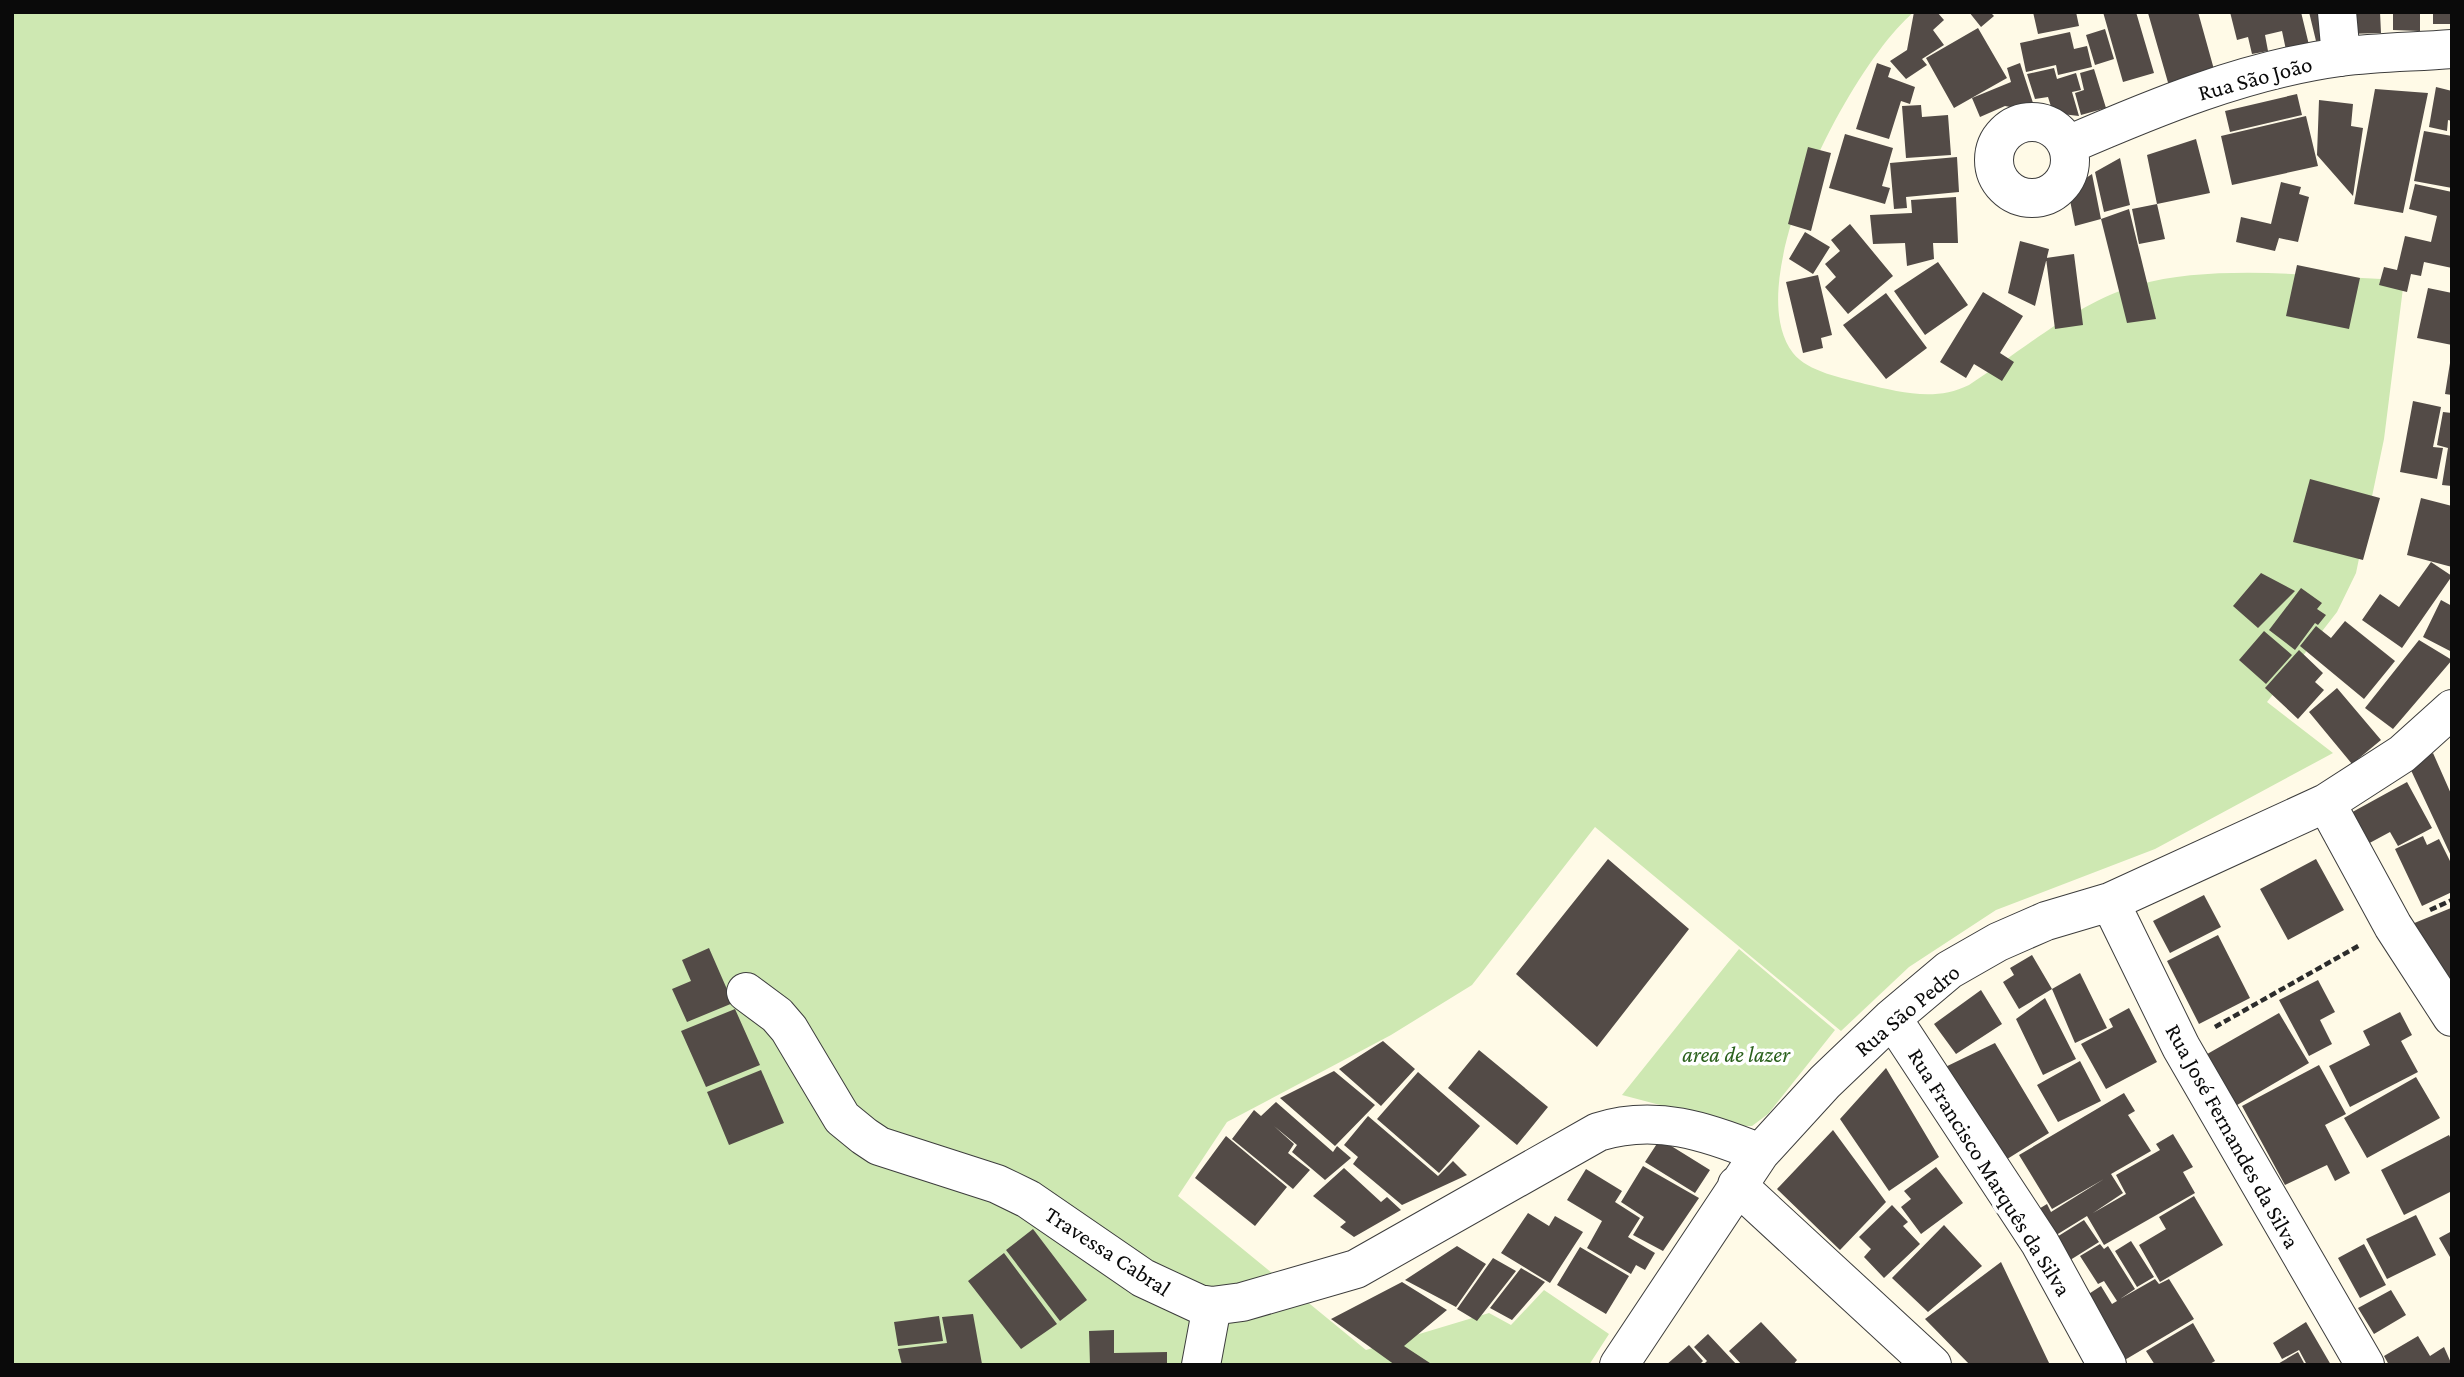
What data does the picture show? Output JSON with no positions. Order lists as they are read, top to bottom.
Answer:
{
  "streets": {
    "street": [
      "Rua São João",
      "Rua São Pedro",
      "Rua José Fernandes da Silva",
      "Rua Francisco Marquês da Silva",
      "Travessa Cabral"
    ]
  },
  "crossings": [
    ["Rua São Pedro", "Rua José Fernandes da Silva"],
    ["Rua São Pedro", "Rua Francisco Marquês da Silva"],
    ["Rua São Pedro", "Travessa Cabral"]
  ],
  "parks": ["area de lazer"]
}
